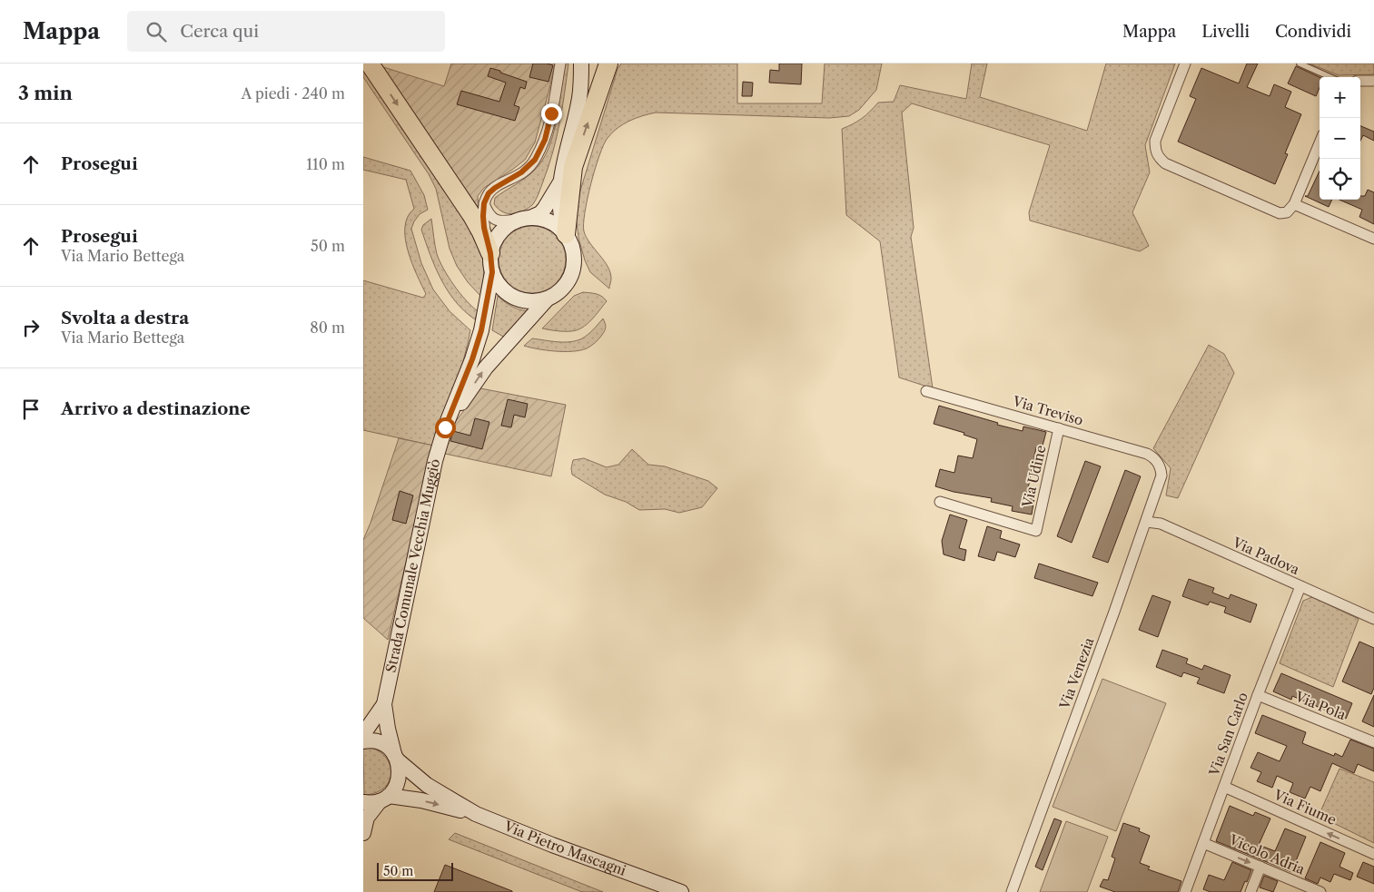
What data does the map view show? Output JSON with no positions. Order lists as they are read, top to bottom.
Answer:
{
  "streets": {
    "main road": ["Strada Comunale Vecchia Muggiò", "Via Pietro Mascagni"],
    "street": [
      "Via Treviso",
      "Via Udine",
      "Via Padova",
      "Via Venezia",
      "Via Pola",
      "Via San Carlo",
      "Via Fiume",
      "Vicolo Adria"
    ]
  },
  "crossings": [
    ["Via Treviso", "Via Udine"],
    ["Via Treviso", "Via Venezia"],
    ["Via Padova", "Via Venezia"],
    ["Via Padova", "Via San Carlo"],
    ["Via Pola", "Via San Carlo"],
    ["Via San Carlo", "Via Fiume"],
    ["Via San Carlo", "Vicolo Adria"]
  ],
  "one_way": ["Via Fiume", "Vicolo Adria"],
  "scale_bar": "50 m",
  "page": {
    "header": "Mappa",
    "search": "Cerca qui",
    "nav": ["Mappa", "Livelli", "Condividi"],
    "heading": ["3 min", "A piedi · 240 m"],
    "map_buttons": ["+", "−"],
    "list": [
      ["Prosegui", "110 m"],
      ["Prosegui", "Via Mario Bettega", "50 m"],
      ["Svolta a destra", "Via Mario Bettega", "80 m"],
      "Arrivo a destinazione"
    ],
    "scale": "50 m"
  }
}
